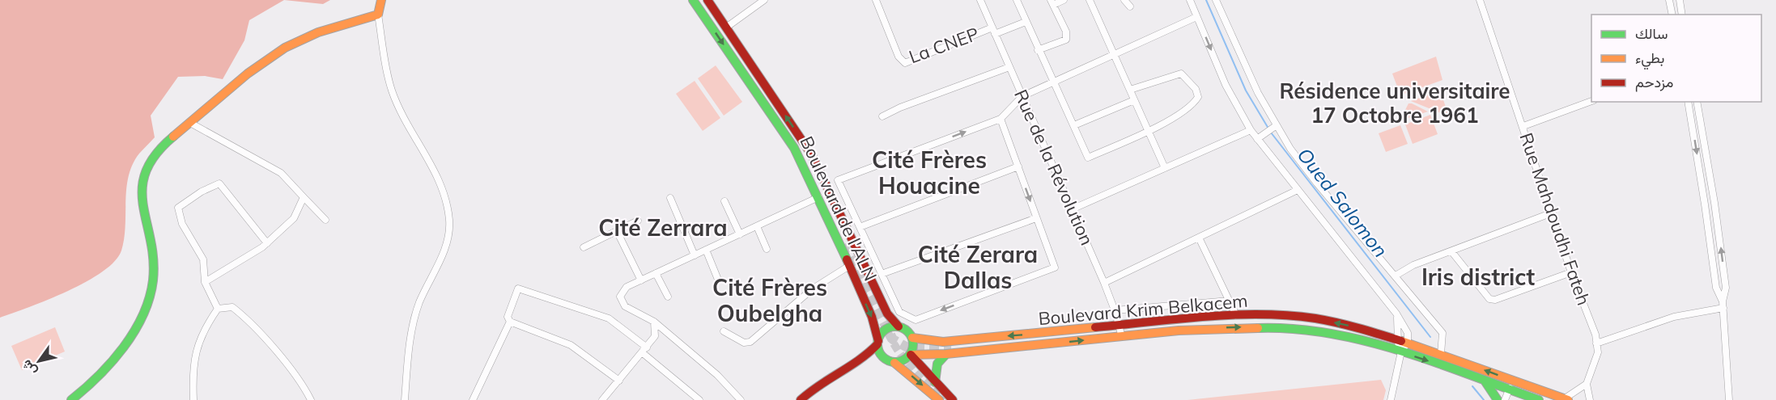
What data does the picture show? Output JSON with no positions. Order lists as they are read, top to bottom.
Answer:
{
  "streets": {
    "main road": ["Boulevard de l'ALN", "Boulevard Krim Belkacem"],
    "street": ["La CNEP", "Rue de la Révolution", "Rue Mahdoudhi Fateh"]
  },
  "crossings": [
    ["La CNEP", "Rue de la Révolution"],
    ["Rue de la Révolution", "Boulevard Krim Belkacem"],
    ["Boulevard de l'ALN", "Boulevard Krim Belkacem"]
  ],
  "districts": [
    "Résidence universitaire 17 Octobre 1961",
    "Cité Frères Houacine",
    "Cité Zerrara",
    "Cité Zerara Dallas",
    "Iris district",
    "Cité Frères Oubelgha"
  ],
  "water": ["Oued Salomon"],
  "legend": ["سالك", "بطيء", "مزدحم"],
  "north": "bottom left"
}
